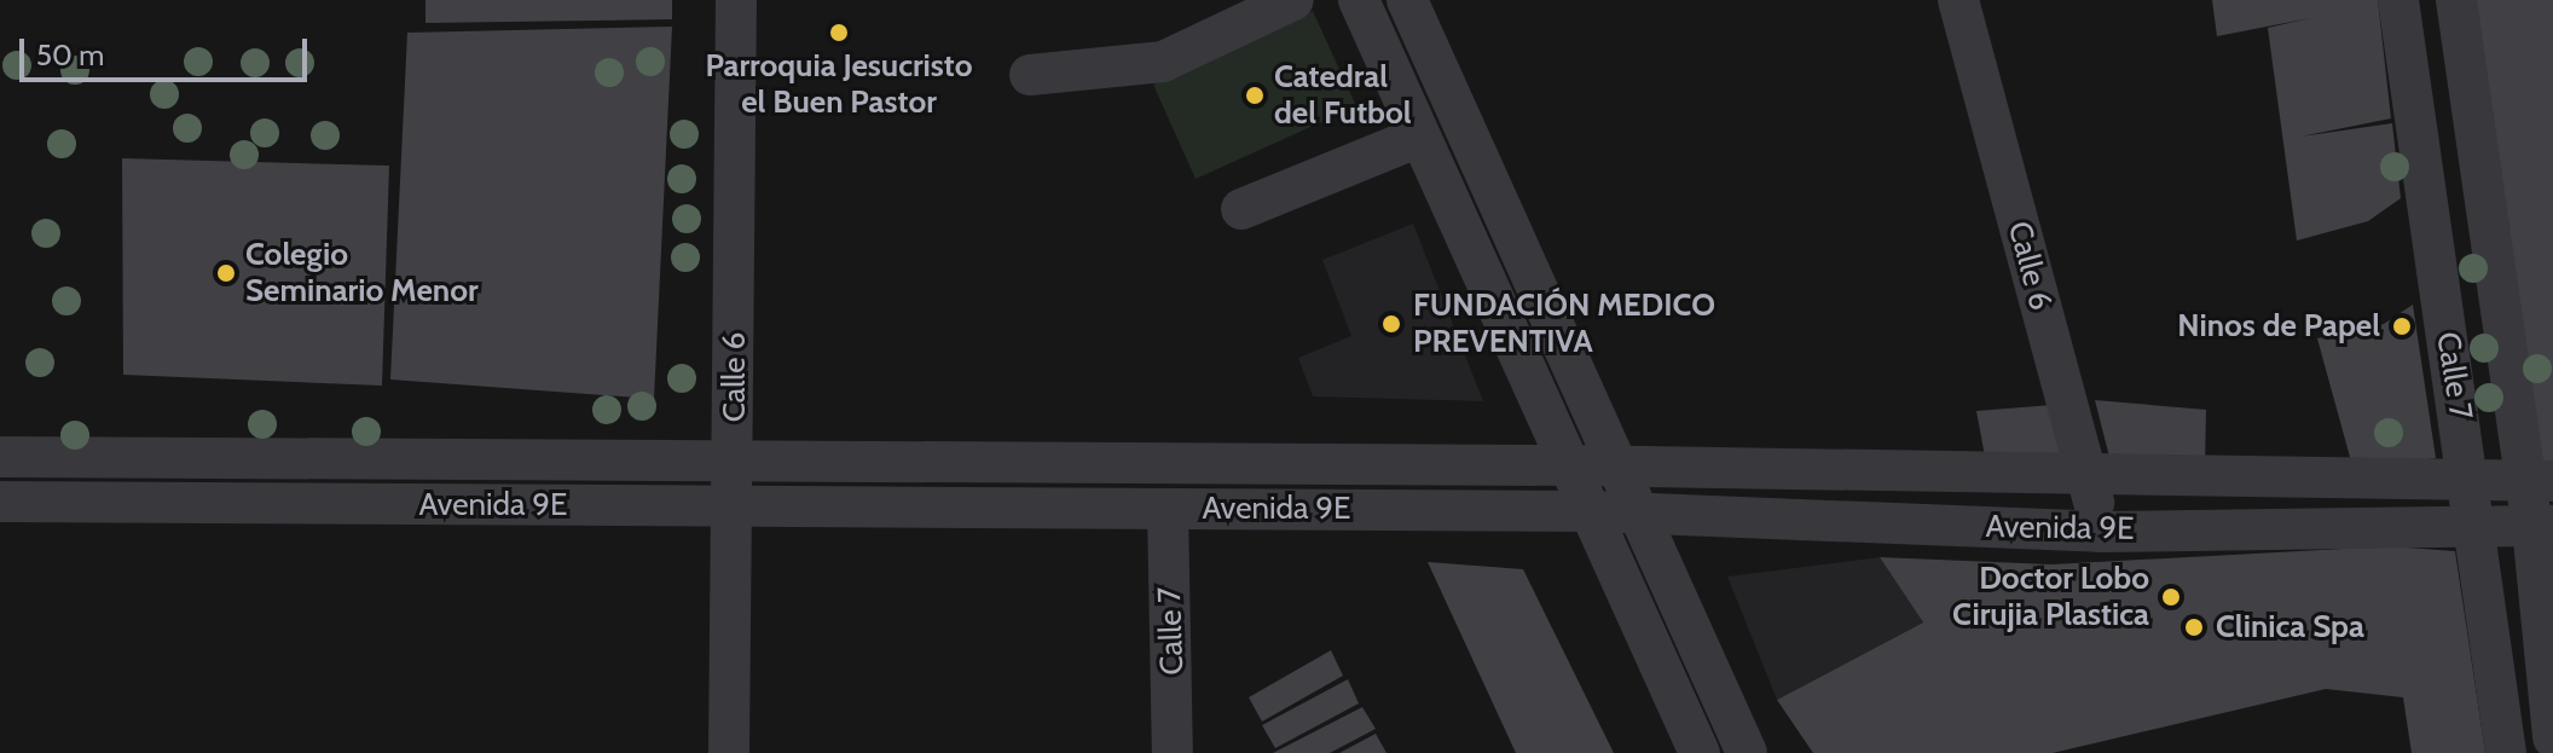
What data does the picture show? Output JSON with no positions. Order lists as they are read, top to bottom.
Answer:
{
  "streets": {
    "street": ["Calle 6", "Calle 7", "Avenida 9E"]
  },
  "crossings": [
    ["Calle 6", "Avenida 9E"],
    ["Calle 7", "Avenida 9E"]
  ],
  "places": [
    "Parroquia Jesucristo el Buen Pastor",
    "Catedral del Futbol",
    "Colegio Seminario Menor",
    "FUNDACIÓN MEDICO PREVENTIVA",
    "Ninos de Papel",
    "Doctor Lobo Cirujia Plastica",
    "Clinica Spa"
  ],
  "scale_bar": "50 m"
}
